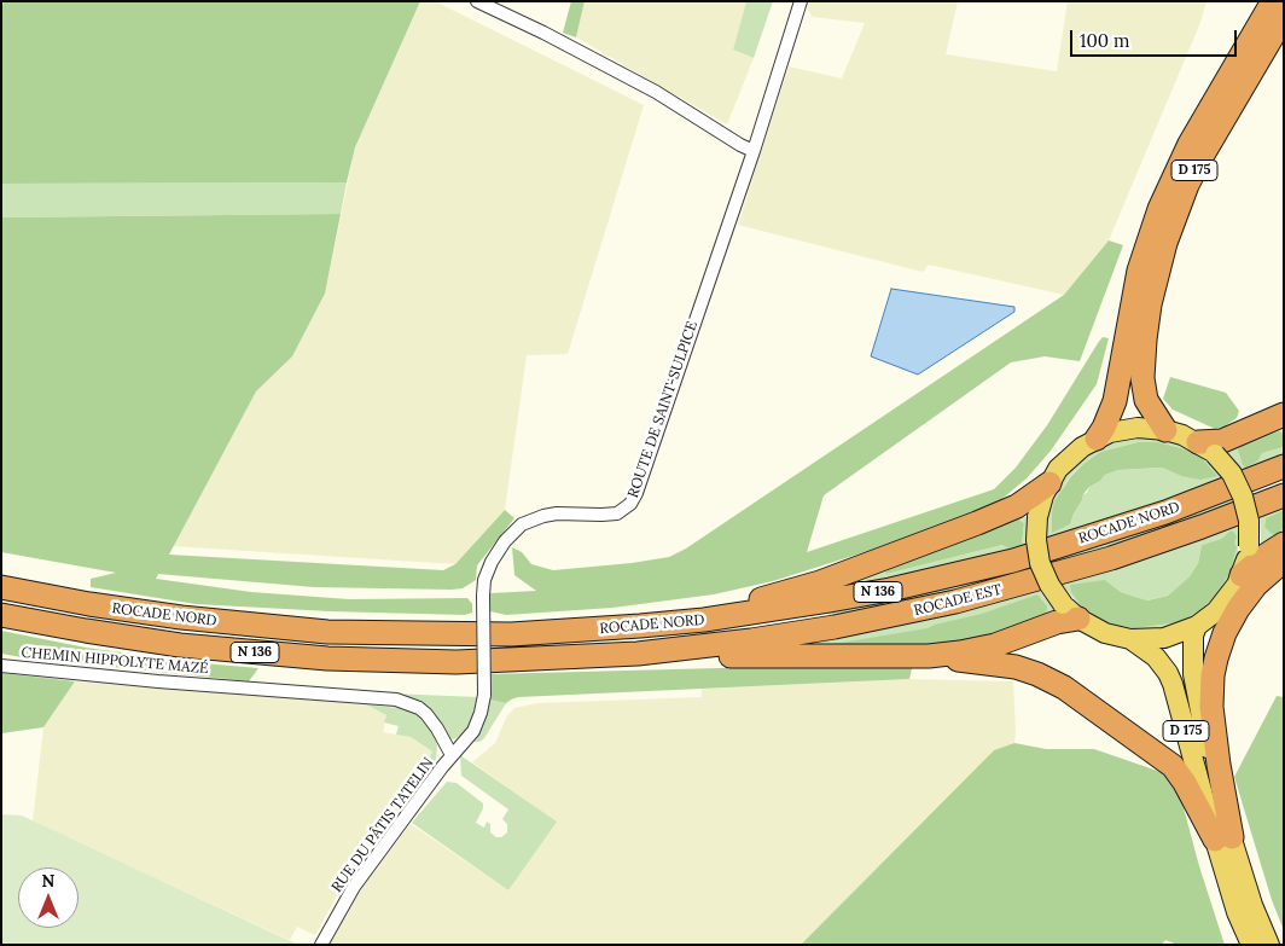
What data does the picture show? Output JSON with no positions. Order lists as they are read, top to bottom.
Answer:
{
  "streets": {
    "highway": [
      "D 175",
      "ROCADE NORD",
      "N 136",
      "ROCADE EST"
    ],
    "street": ["ROUTE DE SAINT-SULPICE", "CHEMIN HIPPOLYTE MAZÉ", "RUE DU PÂTIS TATELIN"]
  },
  "crossings": [
    ["ROUTE DE SAINT-SULPICE", "CHEMIN HIPPOLYTE MAZÉ"],
    ["ROUTE DE SAINT-SULPICE", "RUE DU PÂTIS TATELIN"],
    ["ROCADE NORD", "ROCADE EST"],
    ["CHEMIN HIPPOLYTE MAZÉ", "RUE DU PÂTIS TATELIN"]
  ],
  "scale_bar": "100 m",
  "north": "top"
}
